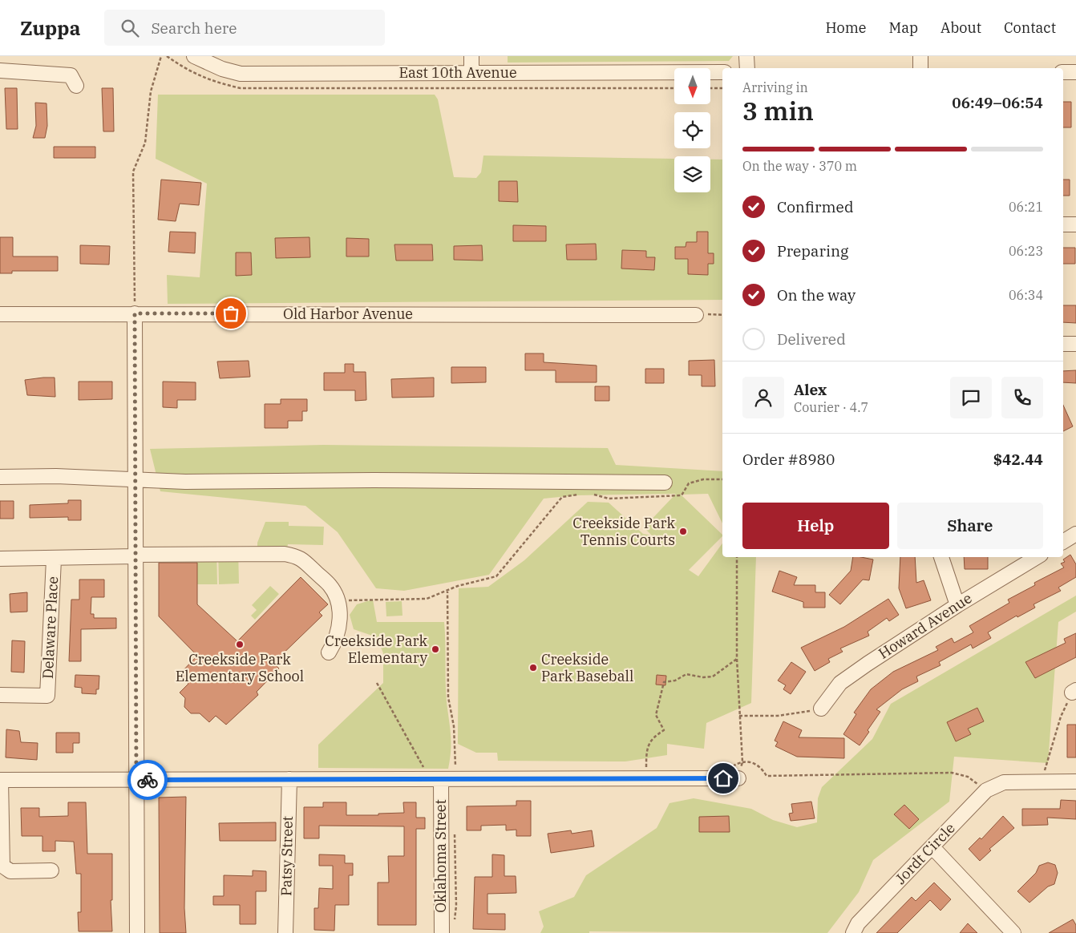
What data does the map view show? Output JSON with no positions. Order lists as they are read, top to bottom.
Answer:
{
  "streets": {
    "street": [
      "East 10th Avenue",
      "Old Harbor Avenue",
      "Howard Avenue",
      "Delaware Place",
      "Jordt Circle",
      "Patsy Street",
      "Oklahoma Street"
    ]
  },
  "places": [
    "Creekside Park Tennis Courts",
    "Creekside Park Elementary School",
    "Creekside Park Elementary",
    "Creekside Park Baseball"
  ],
  "north": "bottom",
  "page": {
    "header": "Zuppa",
    "search": "Search here",
    "nav": [
      "Home",
      "Map",
      "About",
      "Contact"
    ],
    "heading": ["3 min", "Arriving in", "06:49–06:54"],
    "panel": [
      "Alex",
      "Courier · 4.7",
      "Order #8980",
      "$42.44"
    ],
    "bar": "On the way · 370 m",
    "list": [
      ["Confirmed", "06:21"],
      ["Preparing", "06:23"],
      ["On the way", "06:34"],
      "Delivered"
    ],
    "buttons": ["Help", "Share"]
  }
}
